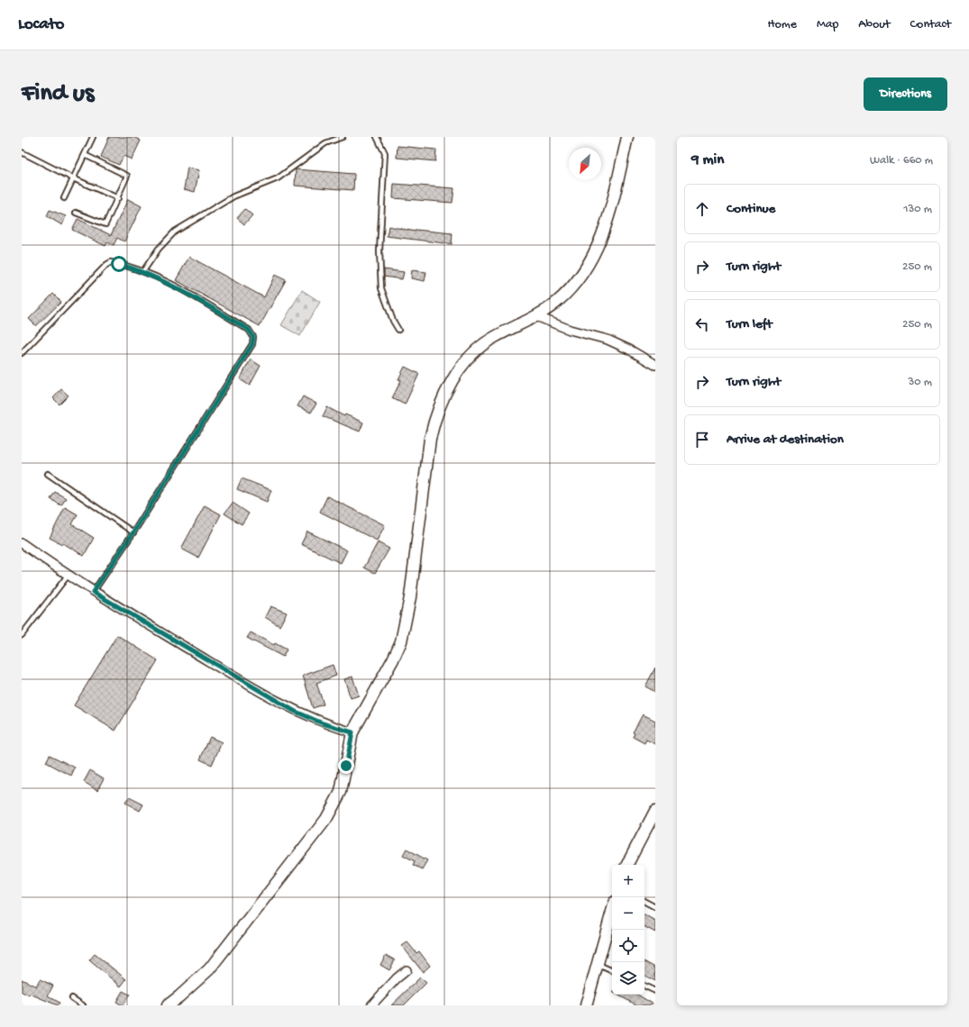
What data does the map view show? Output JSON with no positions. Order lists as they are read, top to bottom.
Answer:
{
  "north": "bottom left",
  "page": {
    "header": "Locato",
    "nav": [
      "Home",
      "Map",
      "About",
      "Contact"
    ],
    "buttons": "Directions",
    "title": "Find us",
    "heading": ["9 min", "Walk · 660 m"],
    "list": [
      ["Continue", "130 m"],
      ["Turn right", "250 m"],
      ["Turn left", "250 m"],
      ["Turn right", "30 m"],
      "Arrive at destination"
    ],
    "map_buttons": ["+", "−"]
  }
}
